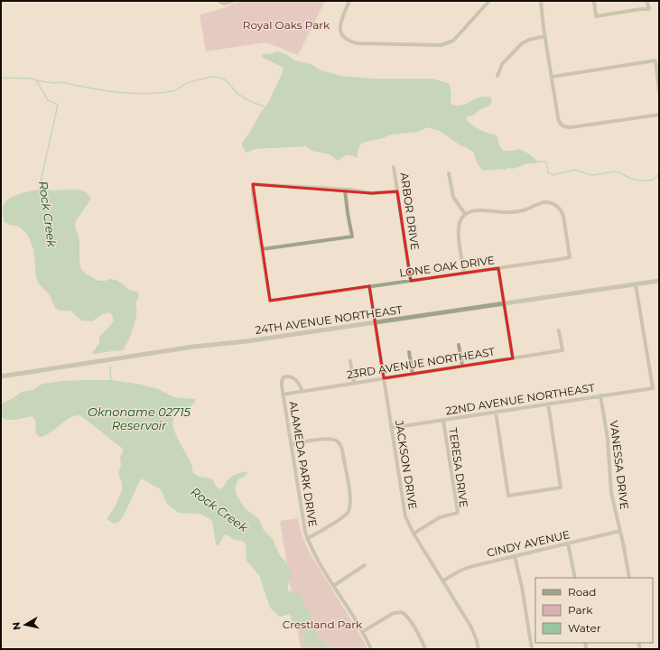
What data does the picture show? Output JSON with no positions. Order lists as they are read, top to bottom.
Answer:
{
  "streets": {
    "street": [
      "ARBOR DRIVE",
      "LONE OAK DRIVE",
      "24TH AVENUE NORTHEAST",
      "23RD AVENUE NORTHEAST",
      "22ND AVENUE NORTHEAST",
      "ALAMEDA PARK DRIVE",
      "JACKSON DRIVE",
      "VANESSA DRIVE",
      "TERESA DRIVE",
      "CINDY AVENUE"
    ]
  },
  "crossings": [
    ["ARBOR DRIVE", "LONE OAK DRIVE"],
    ["LONE OAK DRIVE", "JACKSON DRIVE"],
    ["24TH AVENUE NORTHEAST", "22ND AVENUE NORTHEAST"],
    ["24TH AVENUE NORTHEAST", "JACKSON DRIVE"],
    ["23RD AVENUE NORTHEAST", "ALAMEDA PARK DRIVE"],
    ["23RD AVENUE NORTHEAST", "JACKSON DRIVE"],
    ["22ND AVENUE NORTHEAST", "JACKSON DRIVE"],
    ["22ND AVENUE NORTHEAST", "VANESSA DRIVE"],
    ["22ND AVENUE NORTHEAST", "TERESA DRIVE"],
    ["JACKSON DRIVE", "TERESA DRIVE"],
    ["JACKSON DRIVE", "CINDY AVENUE"],
    ["VANESSA DRIVE", "CINDY AVENUE"]
  ],
  "water": ["Rock Creek", "Oknoname 02715 Reservoir"],
  "parks": ["Royal Oaks Park", "Crestland Park"],
  "legend": ["Road", "Park", "Water"],
  "north": "left"
}
